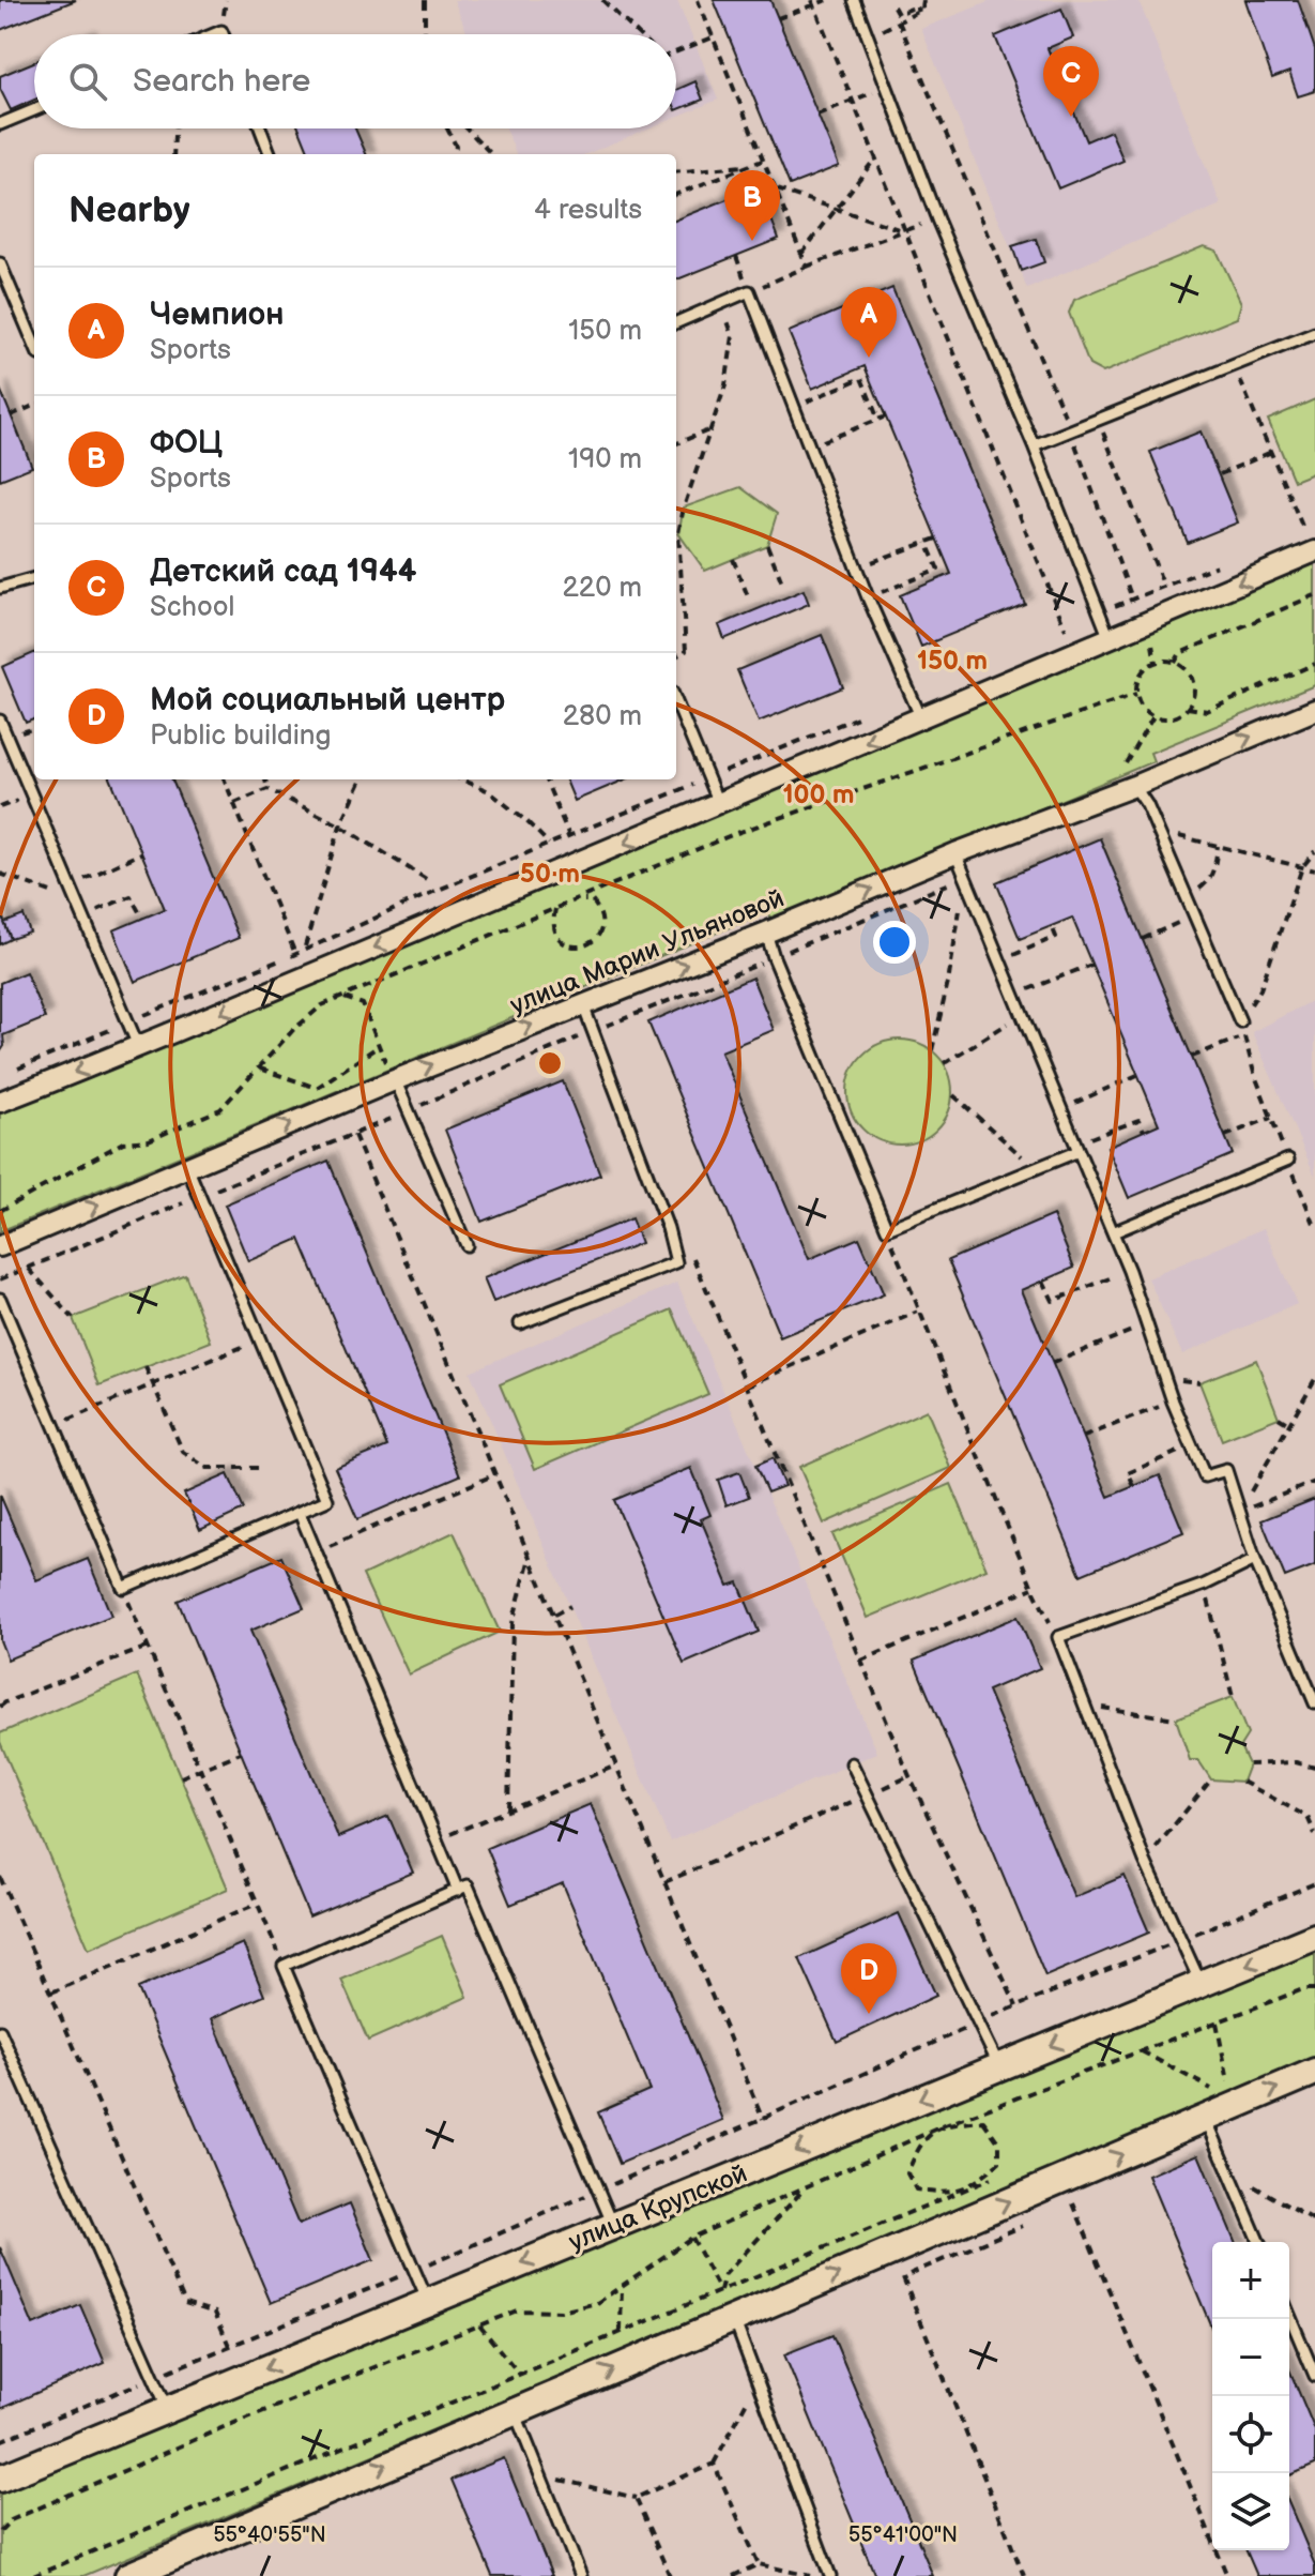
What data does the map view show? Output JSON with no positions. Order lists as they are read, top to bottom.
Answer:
{
  "streets": {
    "street": ["улица Марии Ульяновой", "улица Крупской"]
  },
  "page": {
    "search": "Search here",
    "pins": [
      "C",
      "B",
      "A",
      "D"
    ],
    "heading": ["Nearby", "4 results"],
    "list": [
      {
        "mark": "A",
        "name": "Чемпион",
        "note": "Sports",
        "value": "150 m"
      },
      {
        "mark": "B",
        "name": "ФОЦ",
        "note": "Sports",
        "value": "190 m"
      },
      {
        "mark": "C",
        "name": "Детский сад 1944",
        "note": "School",
        "value": "220 m"
      },
      {
        "mark": "D",
        "name": "Мой социальный центр",
        "note": "Public building",
        "value": "280 m"
      }
    ],
    "map_buttons": ["+", "−"]
  },
  "coordinates": ["55°40'55\"N", "55°41'00\"N"],
  "rings": ["150 m", "100 m", "50 m"]
}
